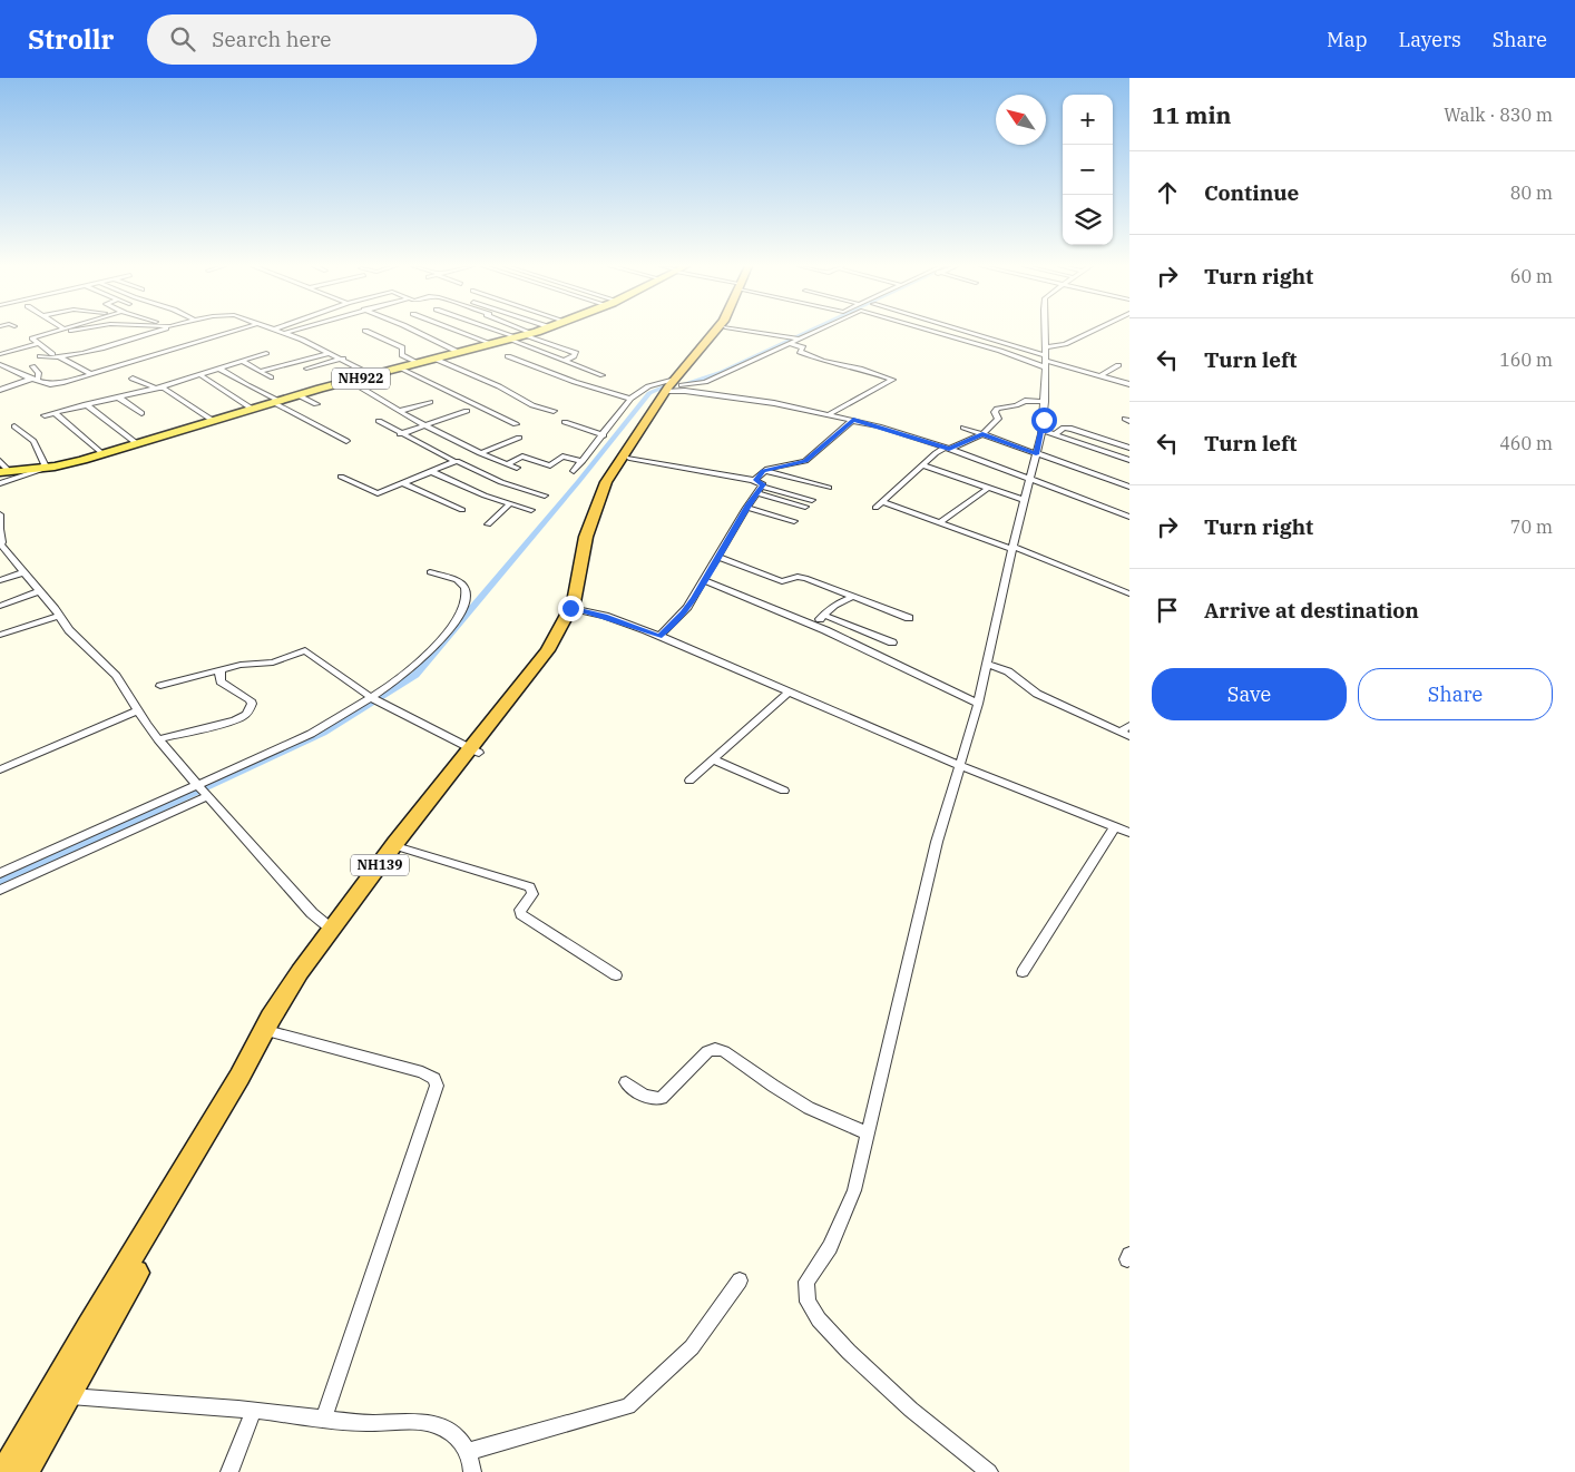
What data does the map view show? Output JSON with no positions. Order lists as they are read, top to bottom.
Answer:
{
  "streets": {
    "highway": ["NH139"],
    "main road": ["NH922"]
  },
  "north": "top left",
  "page": {
    "header": "Strollr",
    "search": "Search here",
    "nav": ["Map", "Layers", "Share"],
    "heading": ["11 min", "Walk · 830 m"],
    "map_buttons": ["+", "−"],
    "list": [
      ["Continue", "80 m"],
      ["Turn right", "60 m"],
      ["Turn left", "160 m"],
      ["Turn left", "460 m"],
      ["Turn right", "70 m"],
      "Arrive at destination"
    ],
    "buttons": ["Save", "Share"]
  }
}
